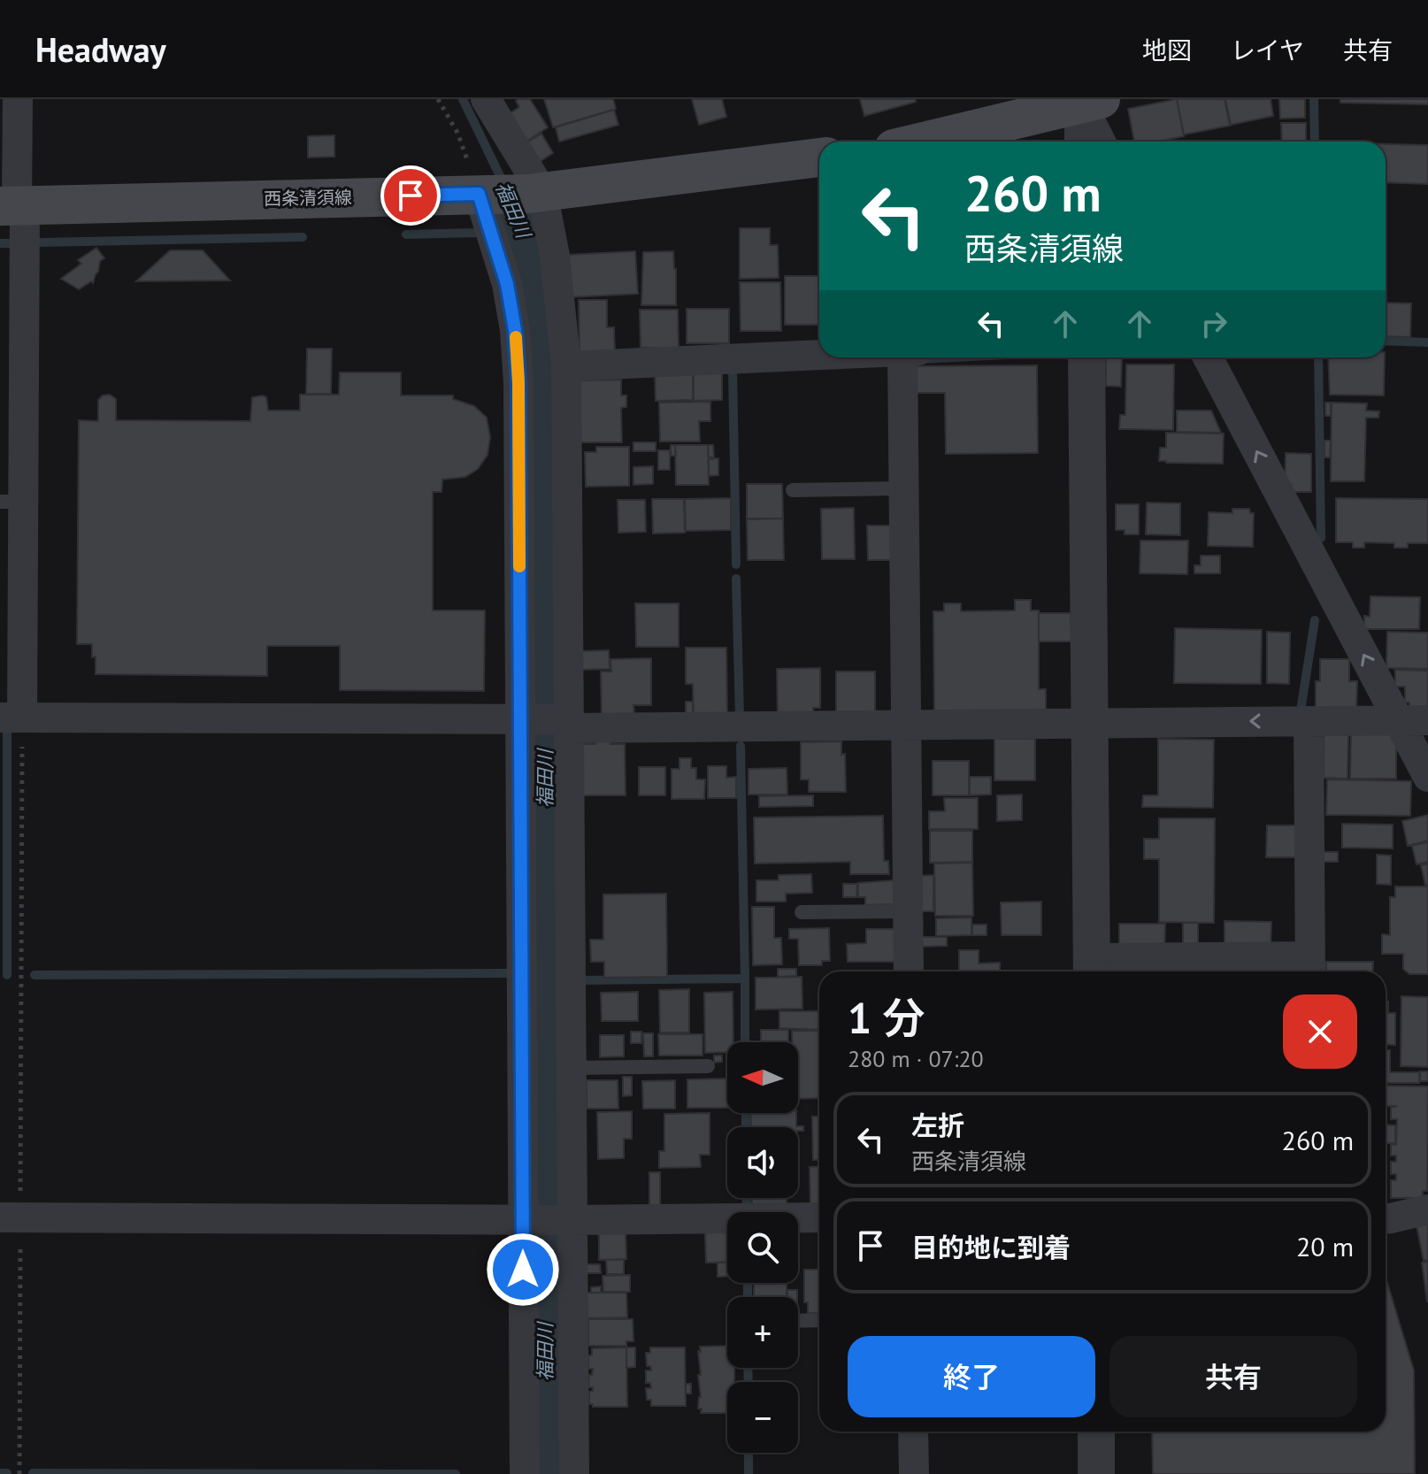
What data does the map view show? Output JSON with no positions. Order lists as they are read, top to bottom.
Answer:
{
  "streets": {
    "main road": ["西条清須線"]
  },
  "water": ["福田川"],
  "north": "left",
  "page": {
    "header": "Headway",
    "nav": ["地図", "レイヤ", "共有"],
    "turn": ["260 m", "西条清須線"],
    "heading": ["1 分", "280 m · 07:20"],
    "map_buttons": ["+", "−"],
    "list": [
      {
        "name": "左折",
        "note": "西条清須線",
        "value": "260 m"
      },
      {
        "name": "目的地に到着",
        "value": "20 m"
      }
    ],
    "buttons": ["終了", "共有"]
  }
}
